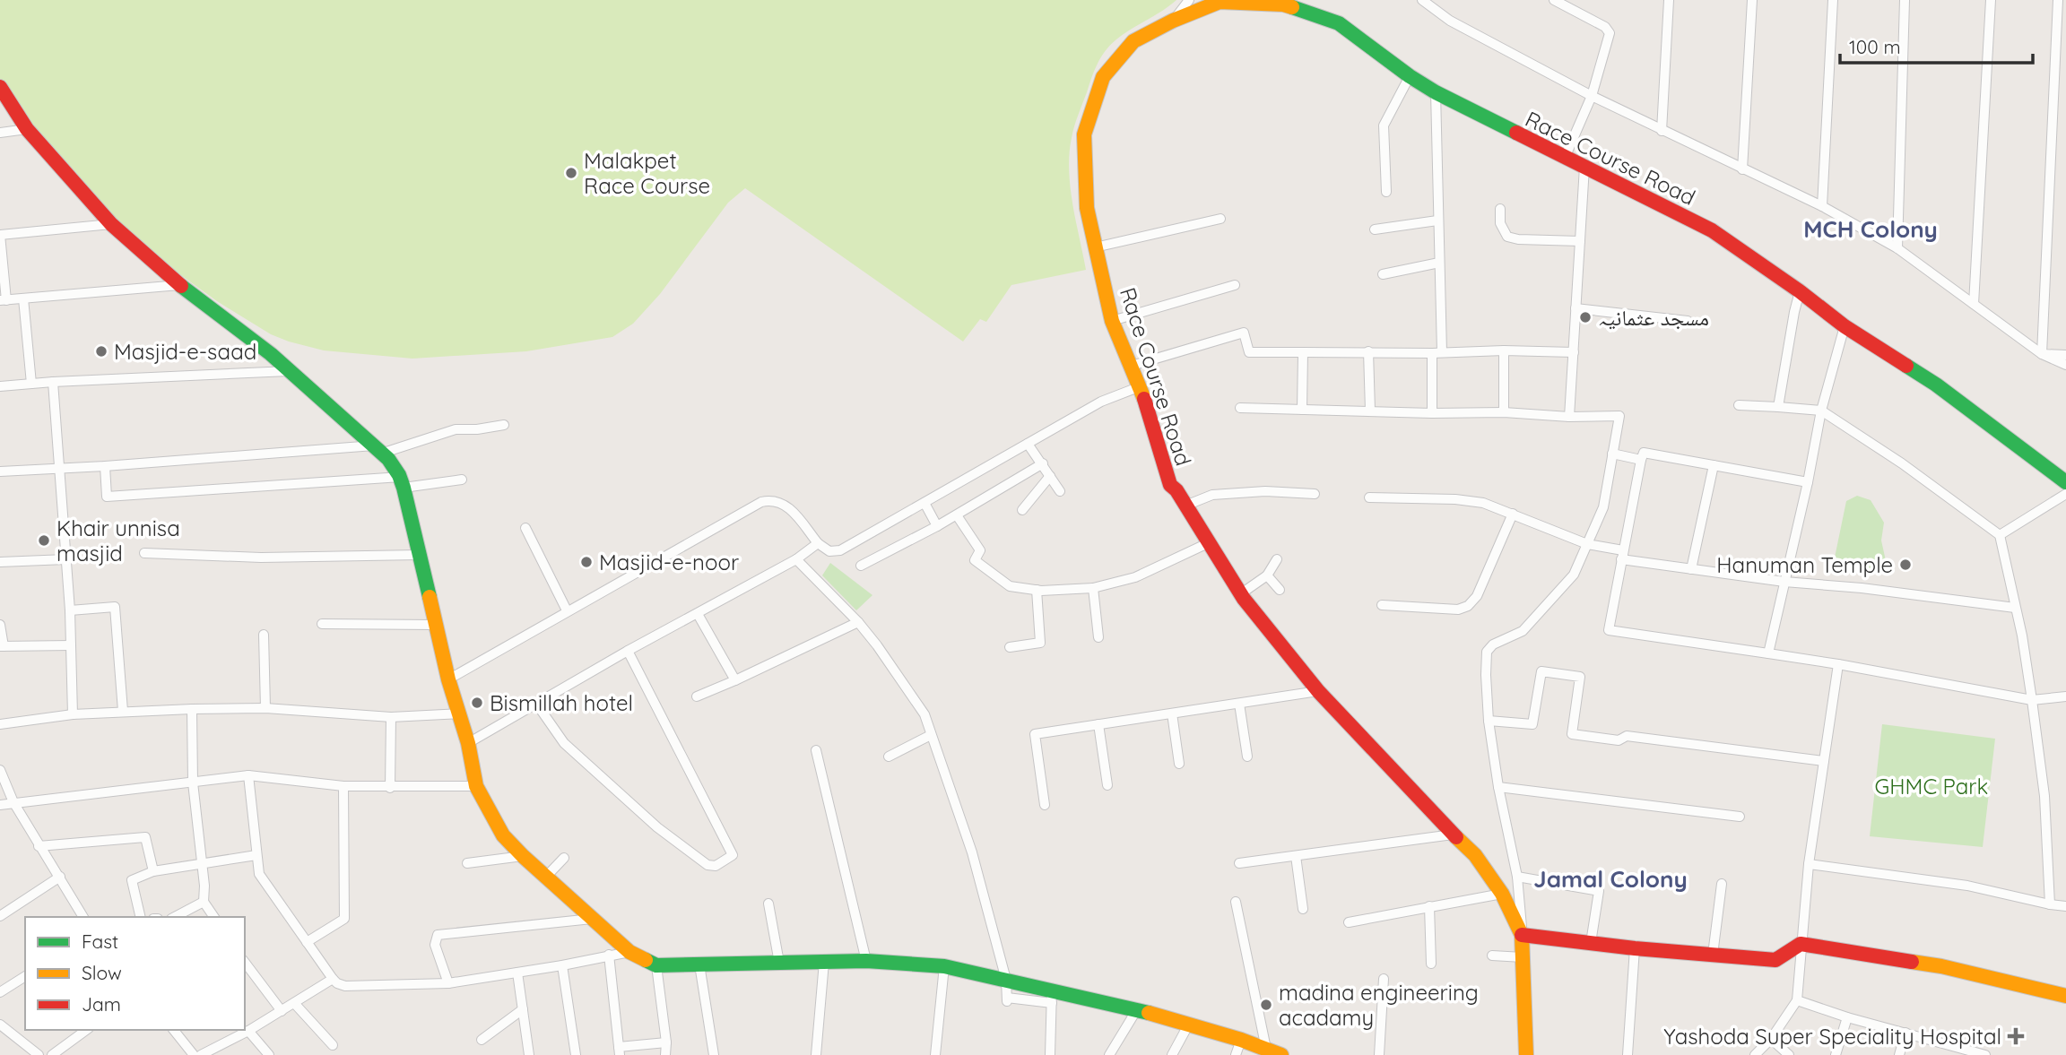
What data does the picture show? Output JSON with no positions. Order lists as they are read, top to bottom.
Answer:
{
  "streets": {
    "street": ["Race Course Road"]
  },
  "districts": ["MCH Colony", "Jamal Colony"],
  "parks": ["GHMC Park"],
  "places": {
    "other": [
      "Malakpet Race Course",
      "مسجد عثمانیہ",
      "Masjid-e-saad",
      "Khair unnisa masjid",
      "Masjid-e-noor",
      "Hanuman Temple",
      "Bismillah hotel",
      "madina engineering acadamy"
    ],
    "health": ["Yashoda Super Speciality Hospital"]
  },
  "legend": ["Fast", "Slow", "Jam"],
  "scale_bar": "100 m"
}
